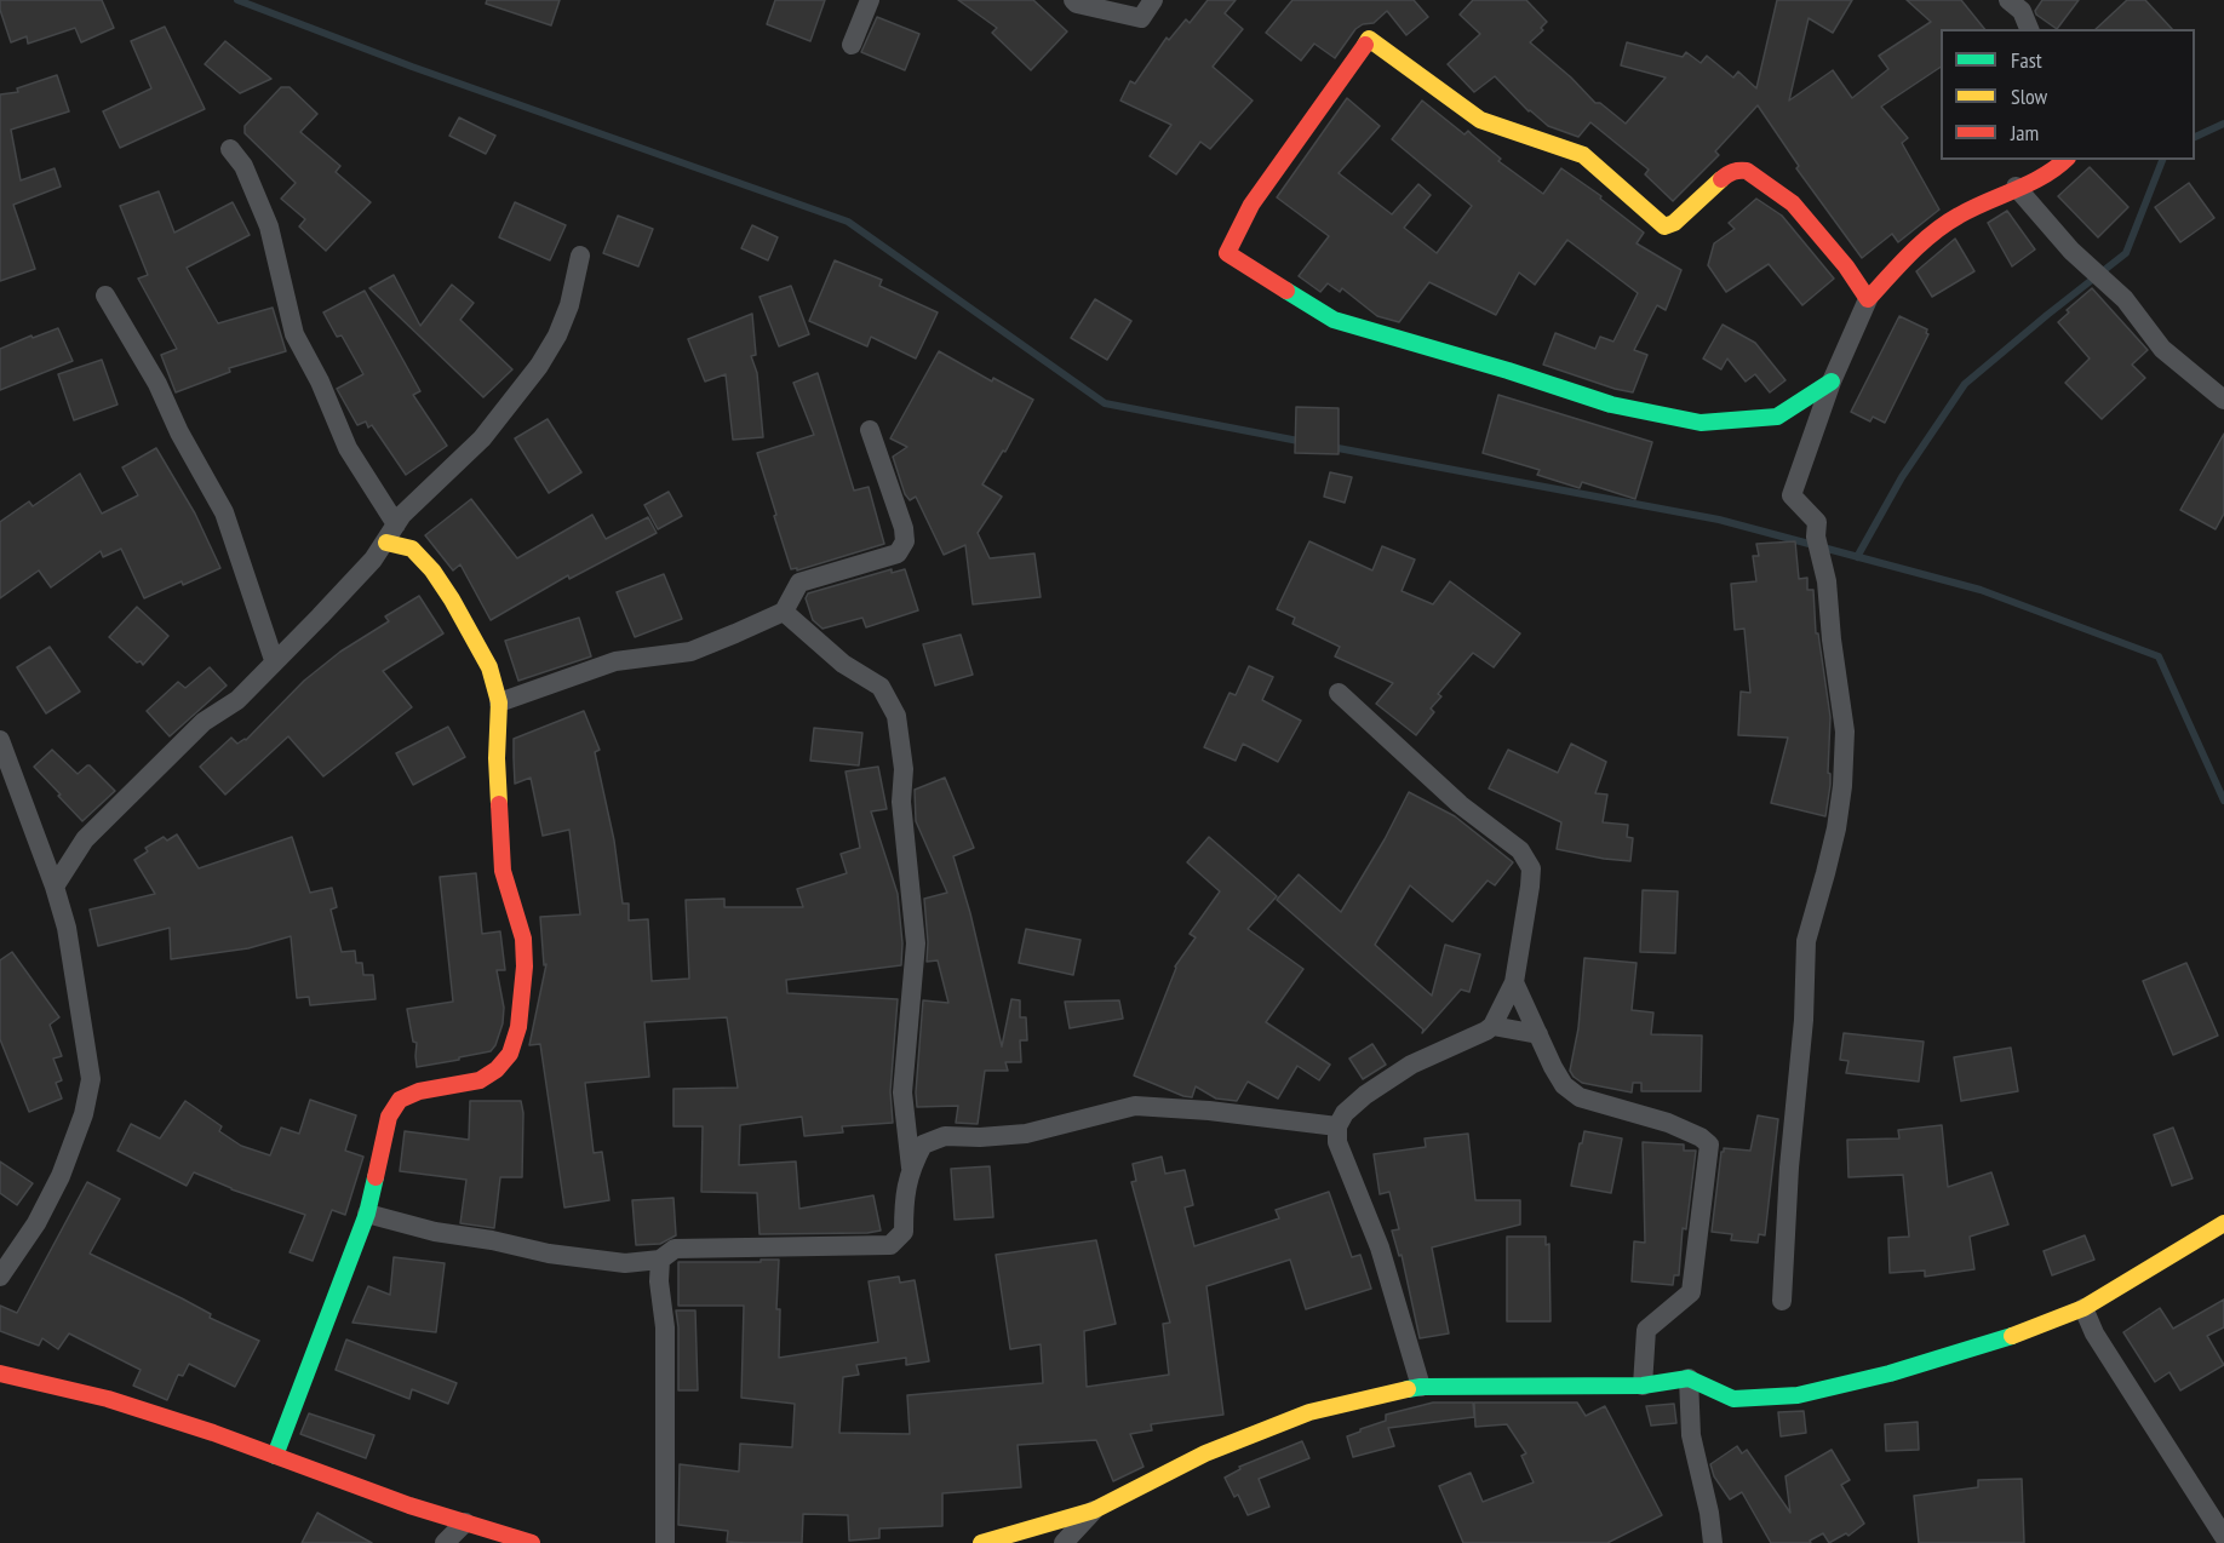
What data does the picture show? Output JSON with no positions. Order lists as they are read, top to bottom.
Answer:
{
  "legend": ["Fast", "Slow", "Jam"]
}
